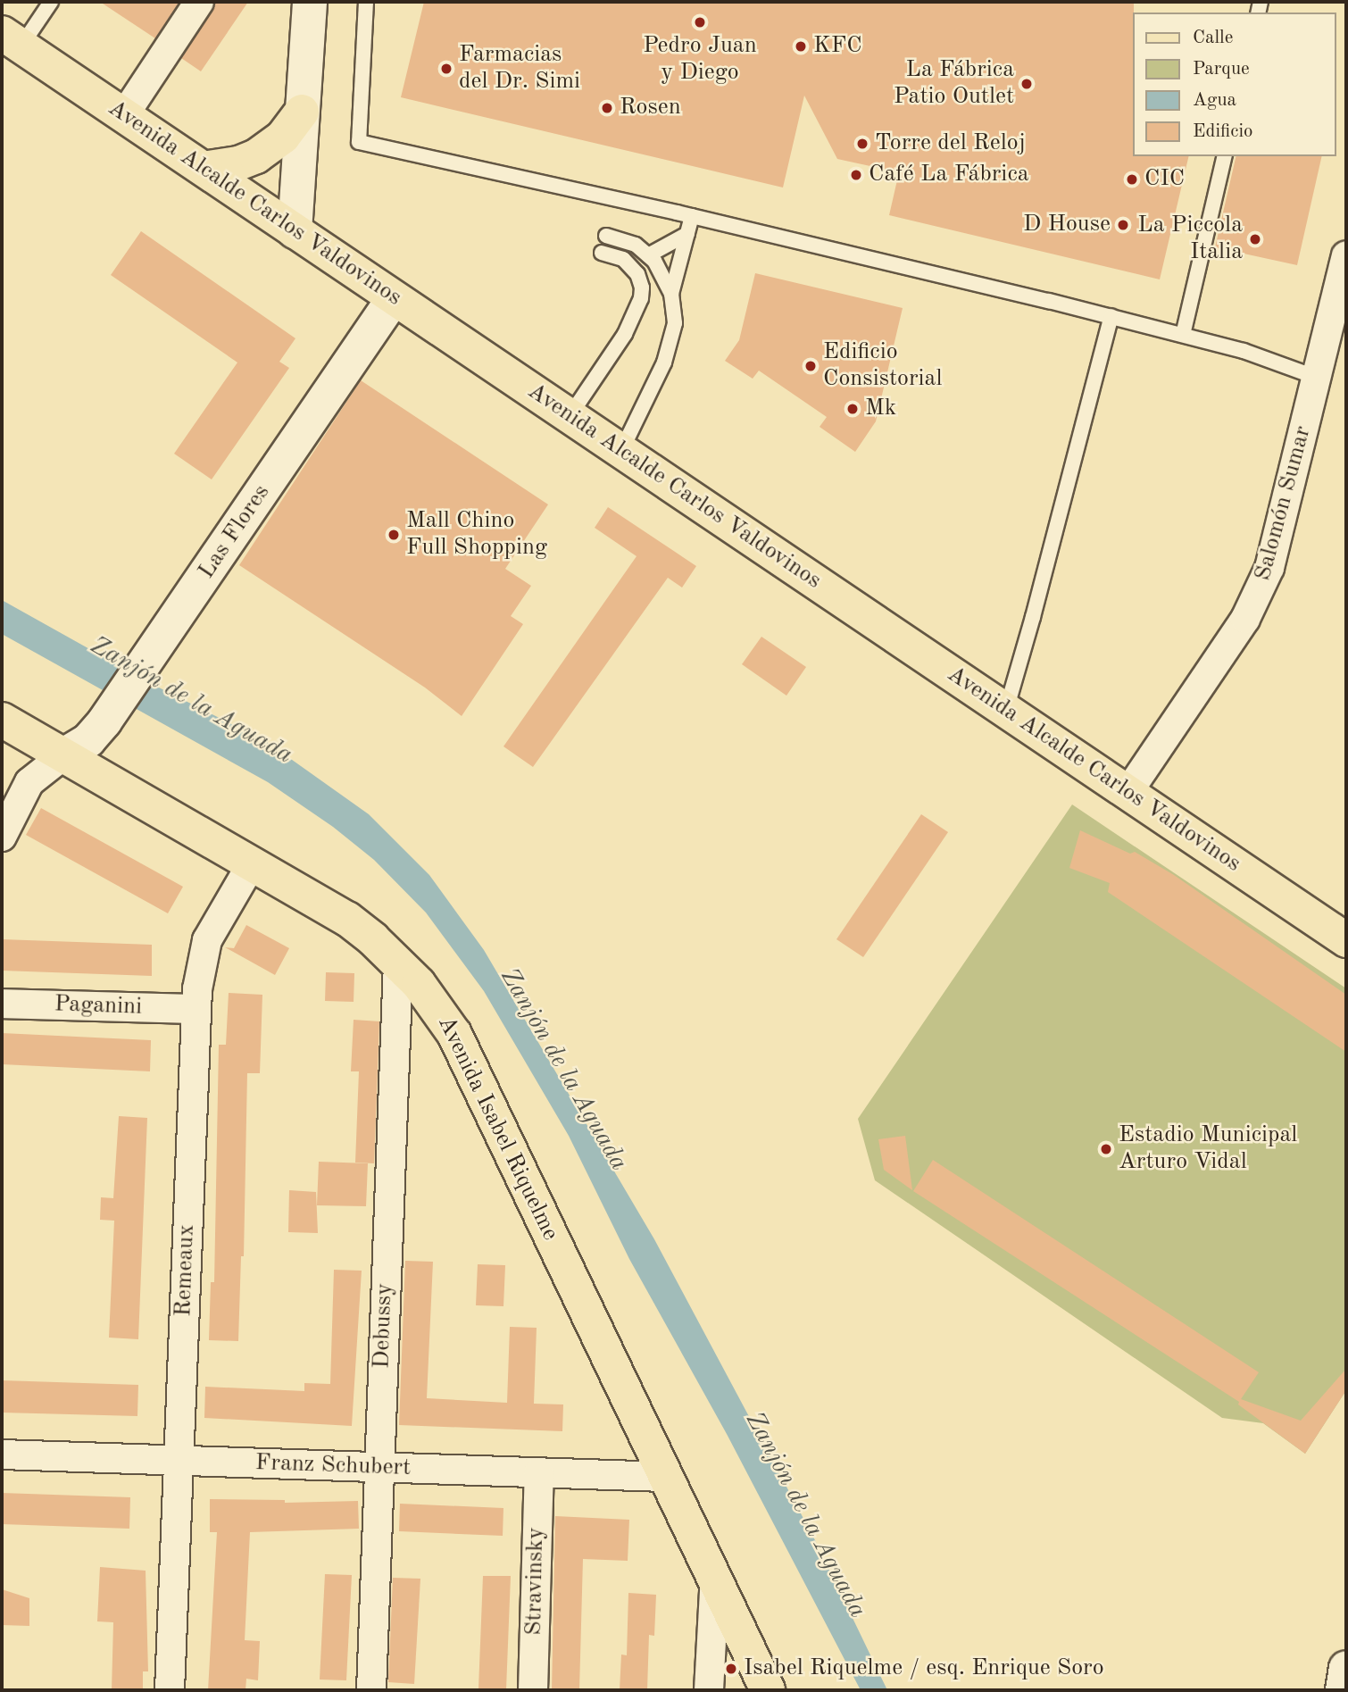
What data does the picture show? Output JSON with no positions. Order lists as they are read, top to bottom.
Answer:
{
  "streets": {
    "main road": ["Avenida Alcalde Carlos Valdovinos", "Avenida Isabel Riquelme"],
    "street": [
      "Salomón Sumar",
      "Las Flores",
      "Paganini",
      "Remeaux",
      "Debussy",
      "Franz Schubert",
      "Stravinsky"
    ]
  },
  "crossings": [
    ["Avenida Alcalde Carlos Valdovinos", "Salomón Sumar"],
    ["Avenida Alcalde Carlos Valdovinos", "Las Flores"],
    ["Las Flores", "Avenida Isabel Riquelme"],
    ["Paganini", "Remeaux"],
    ["Avenida Isabel Riquelme", "Remeaux"],
    ["Avenida Isabel Riquelme", "Debussy"],
    ["Avenida Isabel Riquelme", "Franz Schubert"],
    ["Remeaux", "Franz Schubert"],
    ["Debussy", "Franz Schubert"],
    ["Franz Schubert", "Stravinsky"]
  ],
  "water": ["Zanjón de la Aguada"],
  "places": [
    "Pedro Juan y Diego",
    "KFC",
    "Farmacias del Dr. Simi",
    "La Fábrica Patio Outlet",
    "Rosen",
    "Torre del Reloj",
    "Café La Fábrica",
    "CIC",
    "D House",
    "La Piccola Italia",
    "Edificio Consistorial",
    "Mk",
    "Mall Chino Full Shopping",
    "Estadio Municipal Arturo Vidal",
    "Isabel Riquelme / esq. Enrique Soro"
  ],
  "legend": [
    "Calle",
    "Parque",
    "Agua",
    "Edificio"
  ]
}
